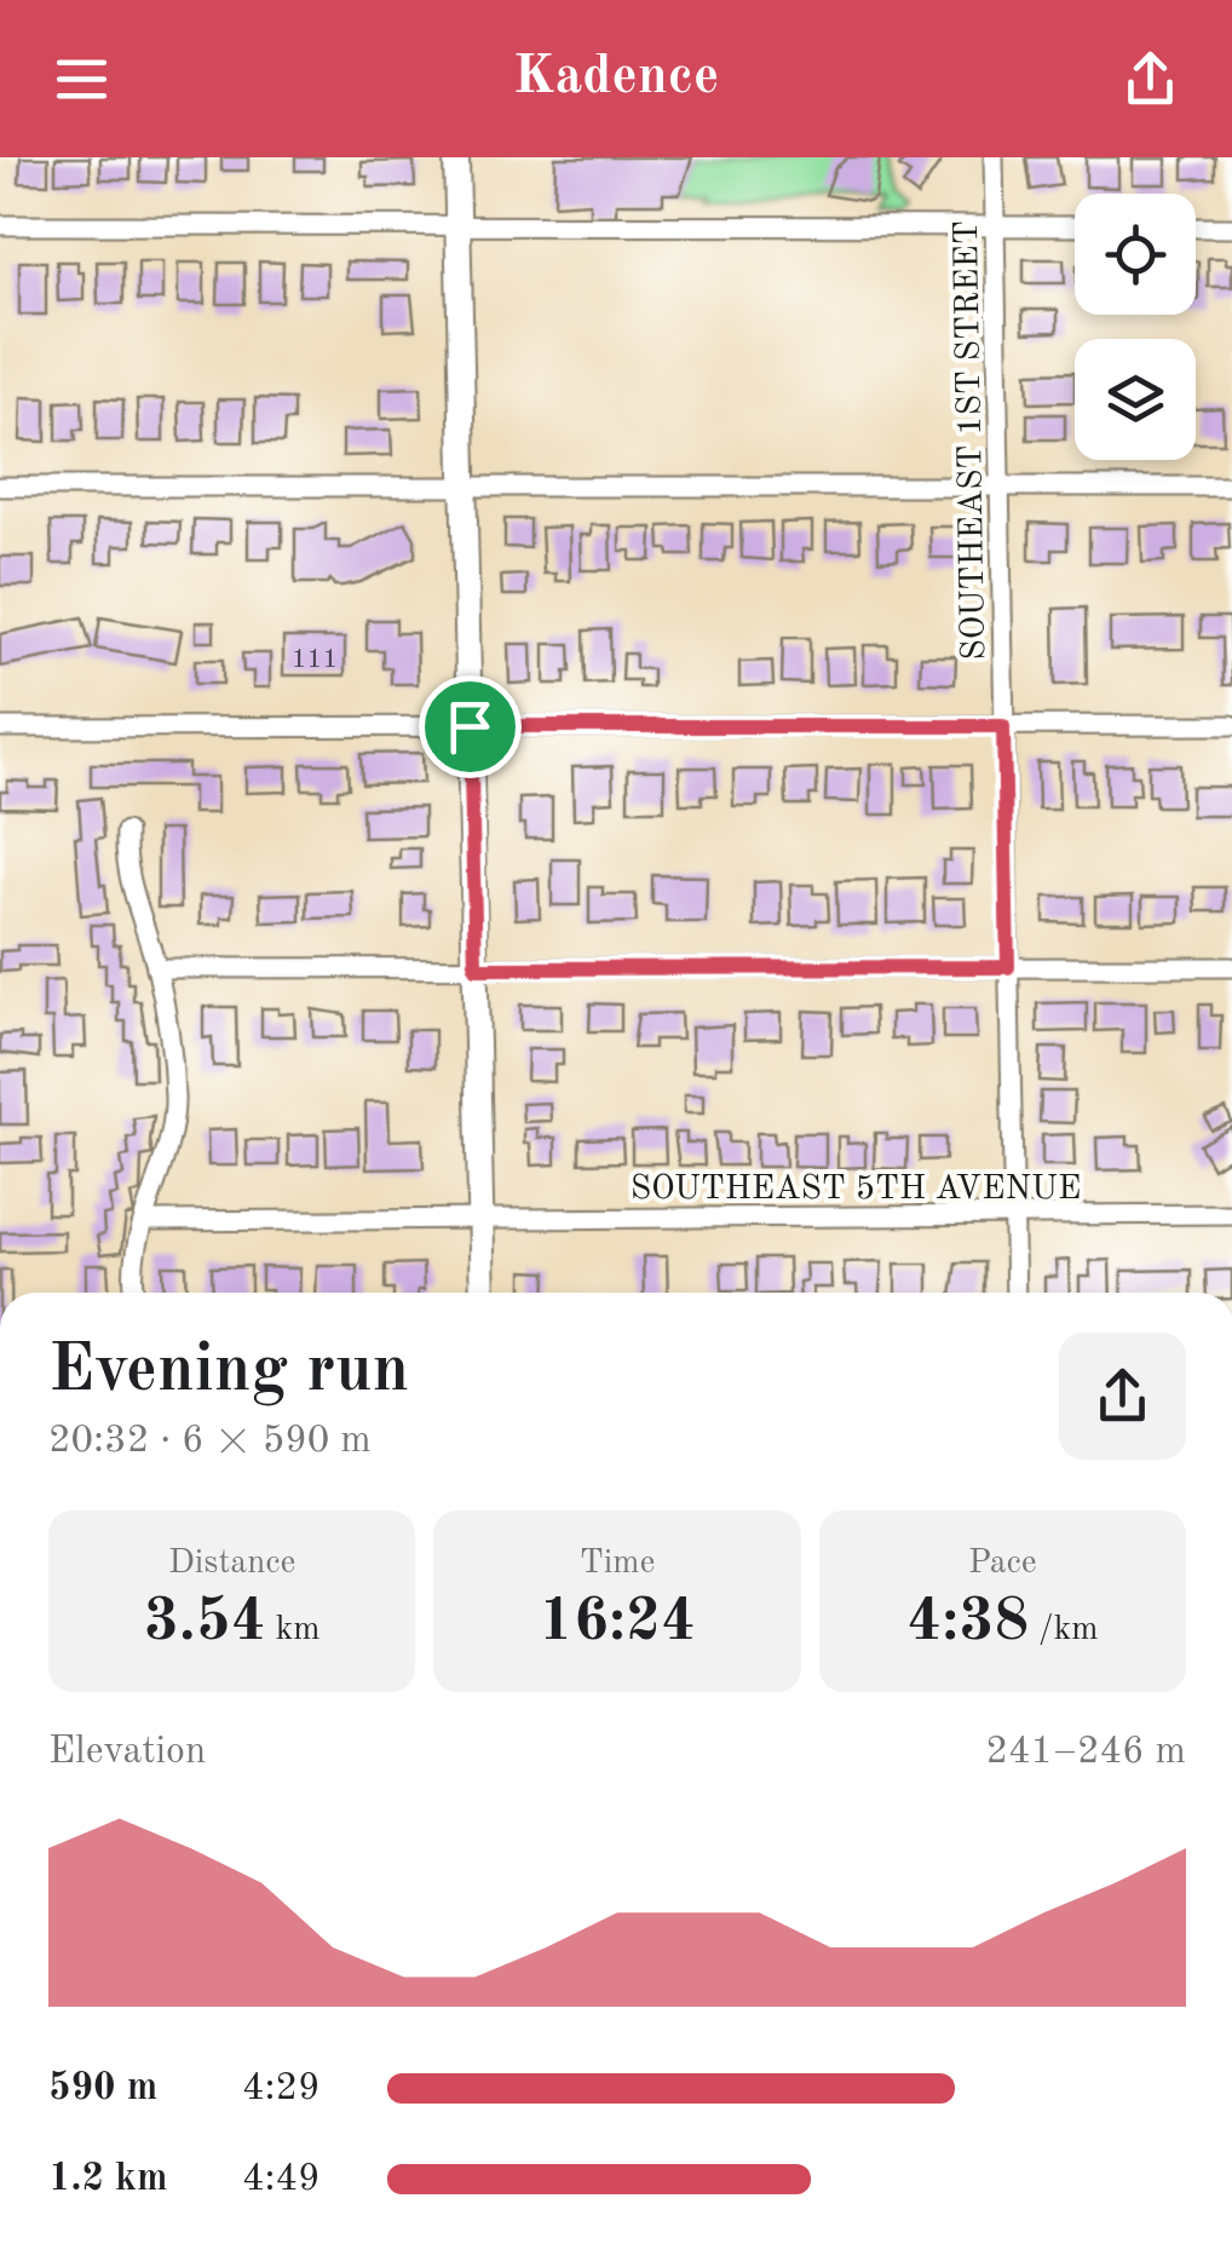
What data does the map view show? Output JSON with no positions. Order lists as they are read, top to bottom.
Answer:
{
  "streets": {
    "street": ["SOUTHEAST 1ST STREET", "SOUTHEAST 5TH AVENUE"]
  },
  "crossings": [
    ["SOUTHEAST 1ST STREET", "SOUTHEAST 5TH AVENUE"]
  ],
  "house_numbers": ["111"],
  "page": {
    "header": "Kadence",
    "heading": ["Evening run", "20:32 · 6 × 590 m"],
    "stats": [
      ["Distance", "3.54 km"],
      ["Time", "16:24"],
      ["Pace", "4:38 /km"]
    ],
    "chart": ["Elevation", "241–246 m"],
    "list": [
      {
        "name": "590 m",
        "note": "4:29"
      },
      {
        "name": "1.2 km",
        "note": "4:49"
      }
    ]
  }
}
